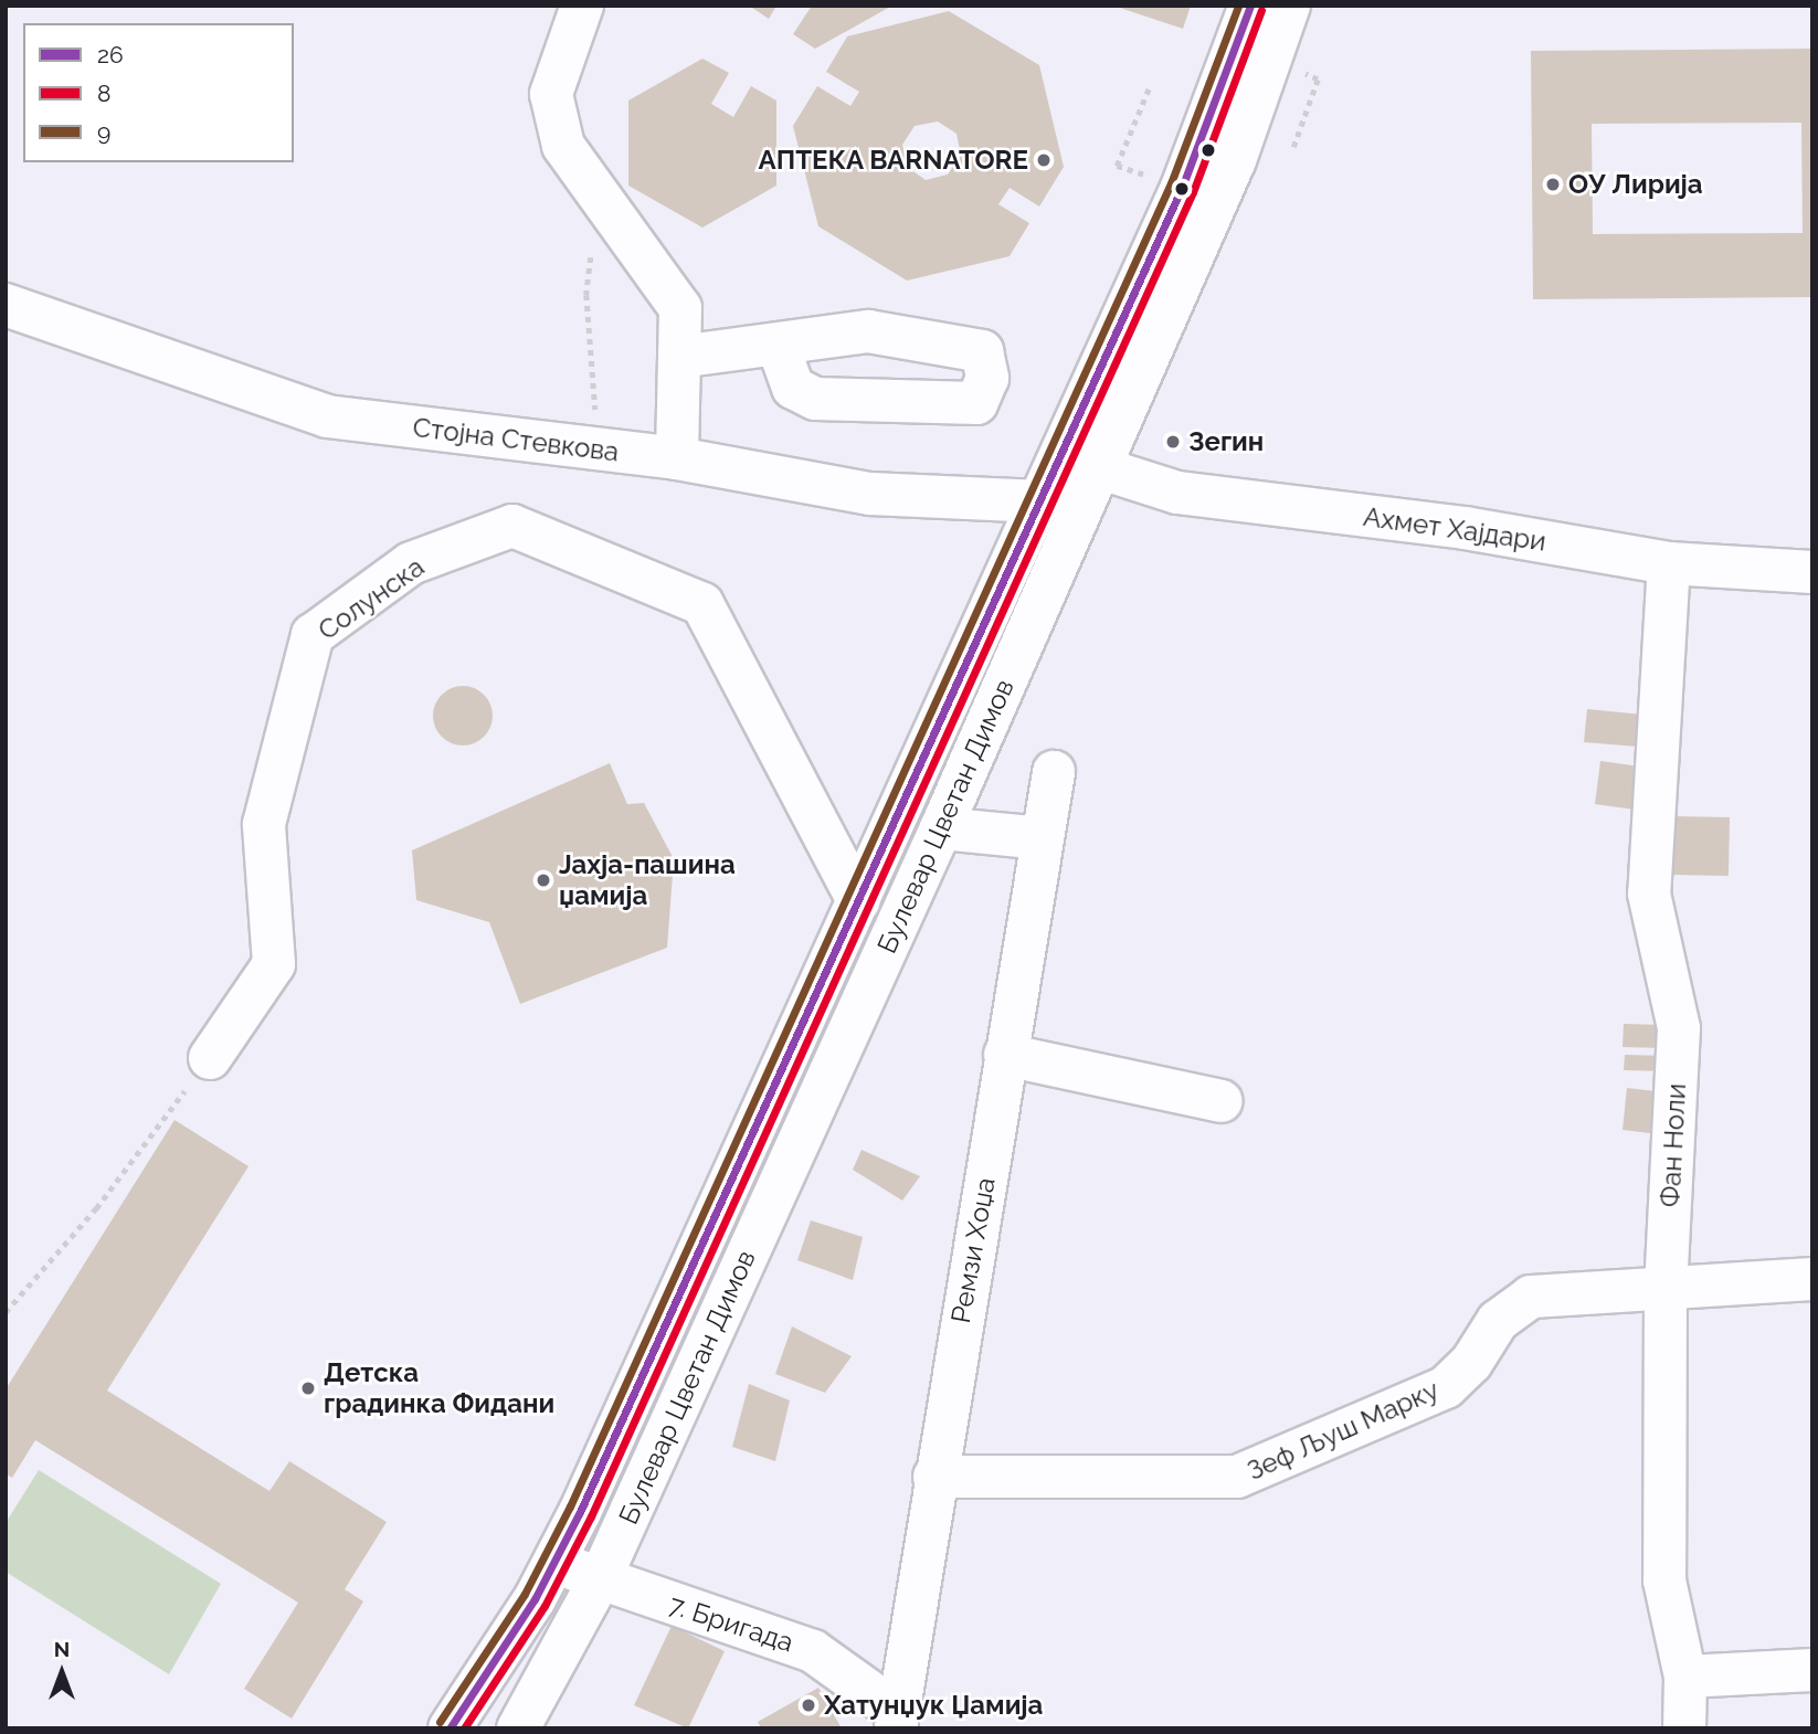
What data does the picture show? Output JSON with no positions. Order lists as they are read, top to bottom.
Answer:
{
  "streets": {
    "street": [
      "Стојна Стевкова",
      "Ахмет Хајдари",
      "Солунска",
      "Булевар Цветан Димов",
      "Фан Ноли",
      "Ремзи Хоџа",
      "Зеф Љуш Марку",
      "7. Бригада"
    ]
  },
  "crossings": [
    ["Стојна Стевкова", "Булевар Цветан Димов"],
    ["Ахмет Хајдари", "Булевар Цветан Димов"],
    ["Ахмет Хајдари", "Фан Ноли"],
    ["Солунска", "Булевар Цветан Димов"],
    ["Булевар Цветан Димов", "7. Бригада"],
    ["Фан Ноли", "Зеф Љуш Марку"],
    ["Ремзи Хоџа", "Зеф Љуш Марку"],
    ["Ремзи Хоџа", "7. Бригада"]
  ],
  "places": [
    "АПТЕКА BARNATORE",
    "ОУ Лирија",
    "Зегин",
    "Јахја-пашина џамија",
    "Детска градинка Фидани",
    "Хатунџук Џамија"
  ],
  "lines": ["transit line 26", "transit line 9", "transit line 8"],
  "legend": ["26", "8", "9"],
  "north": "top"
}
